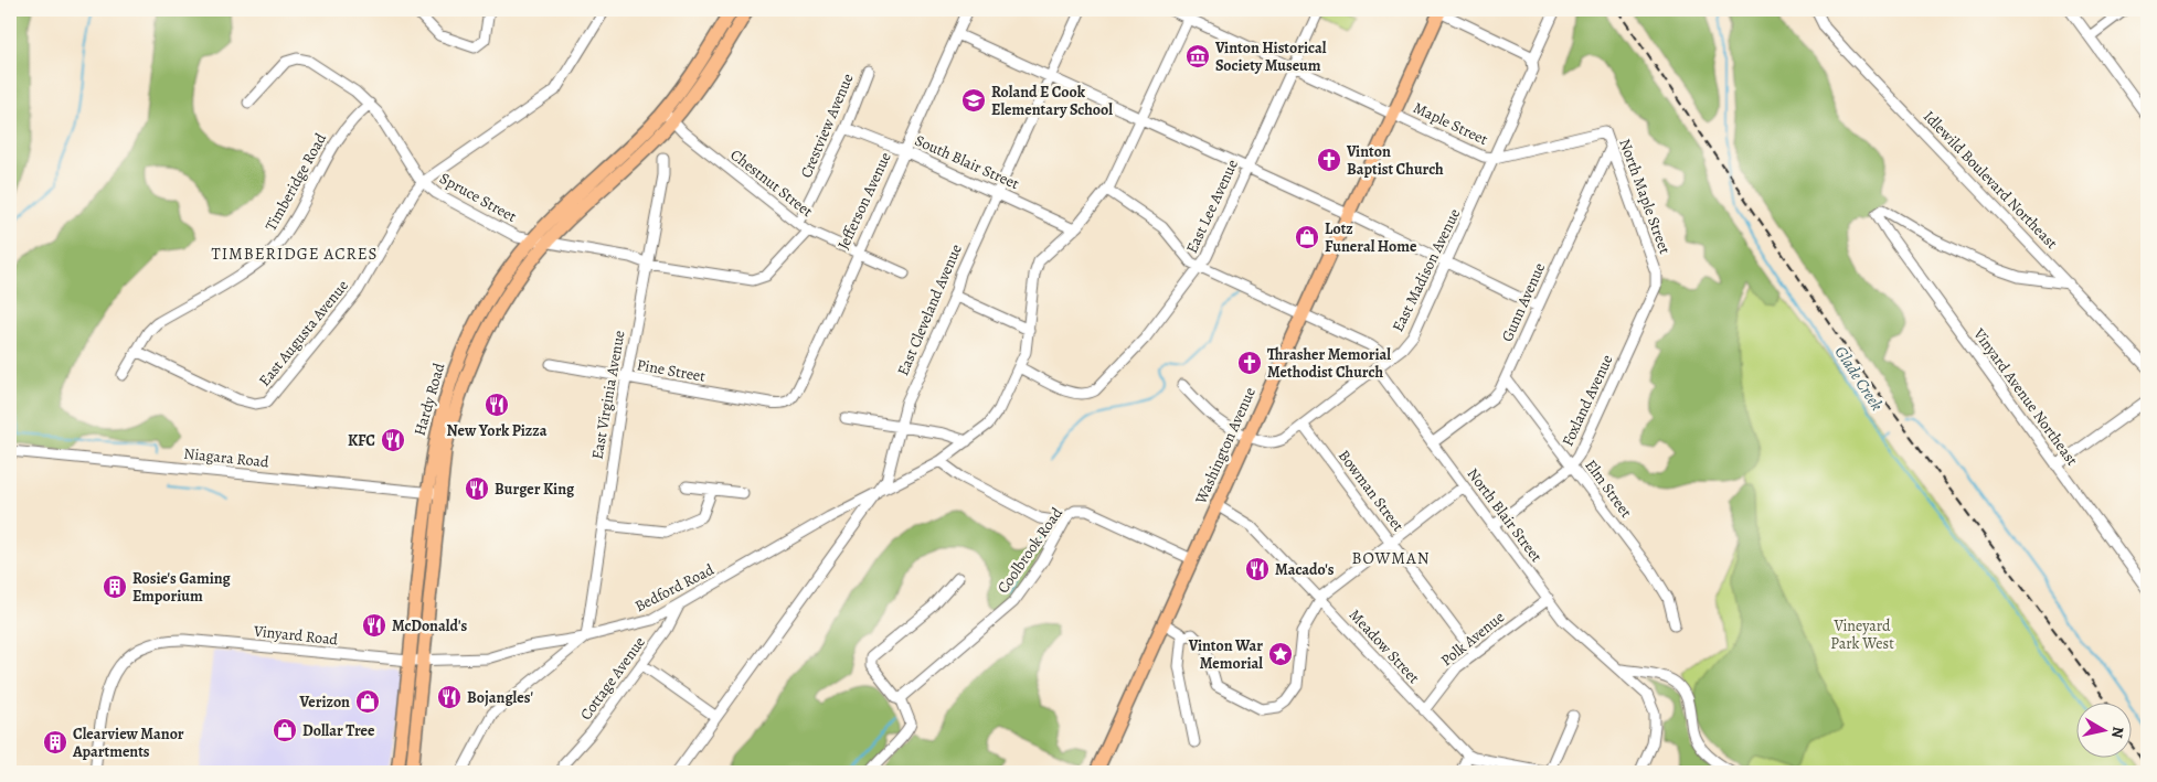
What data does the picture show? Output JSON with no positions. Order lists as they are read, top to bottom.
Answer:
{
  "streets": {
    "main road": ["Hardy Road", "Washington Avenue"],
    "street": [
      "Maple Street",
      "Crestview Avenue",
      "South Blair Street",
      "Idlewild Boulevard Northeast",
      "Timberidge Road",
      "Chestnut Street",
      "North Maple Street",
      "Spruce Street",
      "Jefferson Avenue",
      "East Lee Avenue",
      "East Madison Avenue",
      "Gunn Avenue",
      "East Cleveland Avenue",
      "East Augusta Avenue",
      "Pine Street",
      "East Virginia Avenue",
      "Vinyard Avenue Northeast",
      "Foxland Avenue",
      "Niagara Road",
      "Elm Street",
      "Bowman Street",
      "North Blair Street",
      "Coolbrook Road",
      "Bedford Road",
      "Vinyard Road",
      "Polk Avenue",
      "Meadow Street",
      "Cottage Avenue"
    ]
  },
  "crossings": [
    ["Maple Street", "North Maple Street"],
    ["Maple Street", "East Lee Avenue"],
    ["Maple Street", "East Madison Avenue"],
    ["Maple Street", "Washington Avenue"],
    ["Maple Street", "Bedford Road"],
    ["Crestview Avenue", "South Blair Street"],
    ["Crestview Avenue", "Chestnut Street"],
    ["South Blair Street", "Jefferson Avenue"],
    ["South Blair Street", "East Cleveland Avenue"],
    ["South Blair Street", "Bedford Road"],
    ["Idlewild Boulevard Northeast", "Vinyard Avenue Northeast"],
    ["Timberidge Road", "Spruce Street"],
    ["Timberidge Road", "East Augusta Avenue"],
    ["Chestnut Street", "Spruce Street"],
    ["Chestnut Street", "Jefferson Avenue"],
    ["Chestnut Street", "Hardy Road"],
    ["North Maple Street", "East Madison Avenue"],
    ["North Maple Street", "Gunn Avenue"],
    ["North Maple Street", "Foxland Avenue"],
    ["Spruce Street", "East Augusta Avenue"],
    ["Spruce Street", "East Virginia Avenue"],
    ["Spruce Street", "Hardy Road"],
    ["Jefferson Avenue", "Pine Street"],
    ["East Lee Avenue", "Bedford Road"],
    ["East Madison Avenue", "Washington Avenue"],
    ["East Madison Avenue", "Bowman Street"],
    ["East Madison Avenue", "North Blair Street"],
    ["Gunn Avenue", "Elm Street"],
    ["Gunn Avenue", "North Blair Street"],
    ["East Cleveland Avenue", "Bedford Road"],
    ["Pine Street", "East Virginia Avenue"],
    ["East Virginia Avenue", "Bedford Road"],
    ["East Virginia Avenue", "Vinyard Road"],
    ["Hardy Road", "Niagara Road"],
    ["Hardy Road", "Vinyard Road"],
    ["Foxland Avenue", "Elm Street"],
    ["Foxland Avenue", "North Blair Street"],
    ["Washington Avenue", "Coolbrook Road"],
    ["Washington Avenue", "Meadow Street"],
    ["Bowman Street", "Polk Avenue"],
    ["North Blair Street", "Polk Avenue"],
    ["Bedford Road", "Vinyard Road"],
    ["Bedford Road", "Cottage Avenue"],
    ["Polk Avenue", "Meadow Street"]
  ],
  "districts": ["TIMBERIDGE ACRES", "BOWMAN"],
  "water": ["Glade Creek"],
  "parks": ["Vineyard Park West"],
  "places": {
    "museum": ["Vinton Historical Society Museum"],
    "school or university": ["Roland E Cook Elementary School"],
    "church": ["Vinton Baptist Church", "Thrasher Memorial Methodist Church"],
    "shop": ["Lotz Funeral Home", "Verizon", "Dollar Tree"],
    "restaurant": [
      "New York Pizza",
      "KFC",
      "Burger King",
      "Macado's",
      "McDonald's",
      "Bojangles'"
    ],
    "building": ["Rosie's Gaming Emporium", "Clearview Manor Apartments"],
    "place": ["Vinton War Memorial"]
  },
  "north": "right"
}
